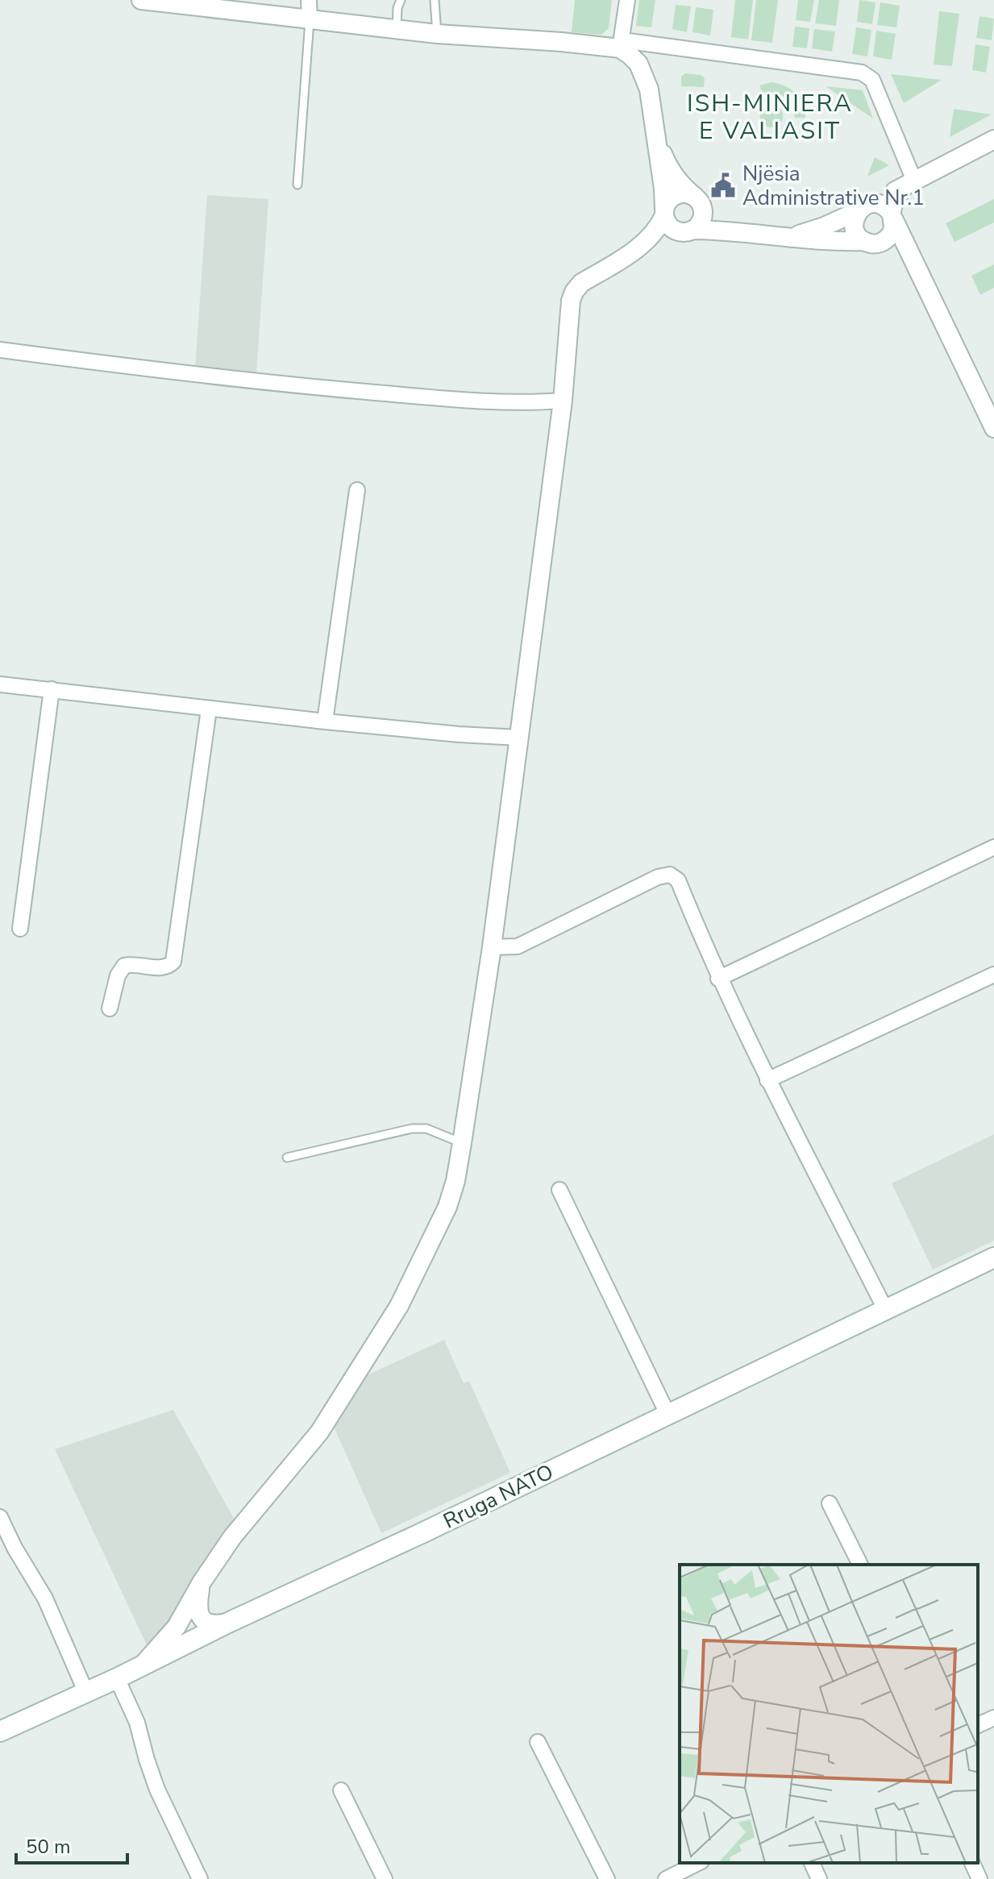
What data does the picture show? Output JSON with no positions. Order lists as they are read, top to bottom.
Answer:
{
  "streets": {
    "main road": ["Rruga NATO"]
  },
  "districts": ["ISH-MINIERA E VALIASIT"],
  "places": {
    "public building": ["Njësia Administrative Nr.1"]
  },
  "scale_bar": "50 m"
}
